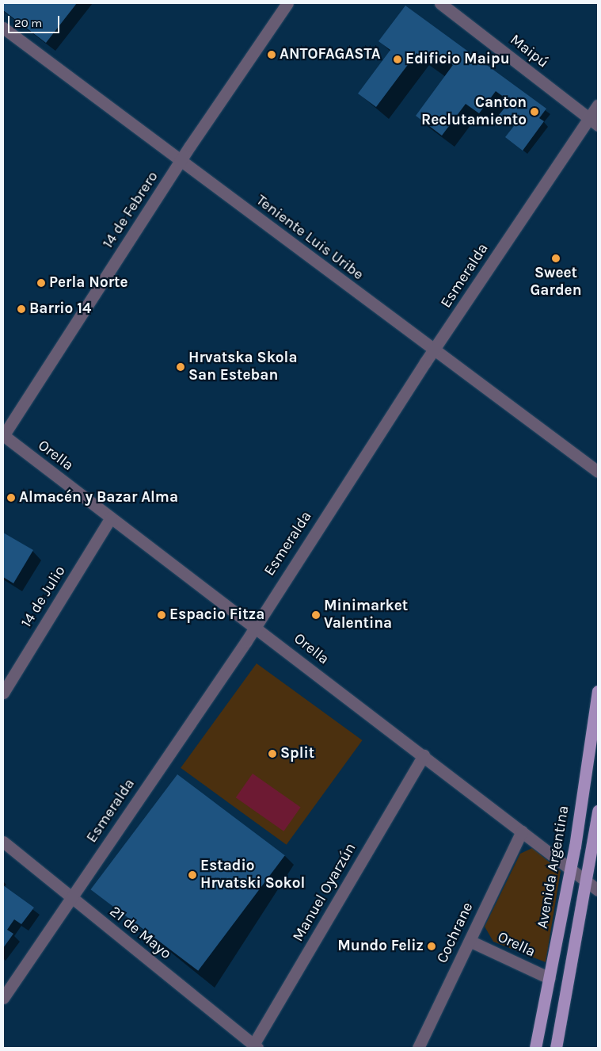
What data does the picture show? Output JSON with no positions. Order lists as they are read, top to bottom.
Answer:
{
  "streets": {
    "main road": ["Avenida Argentina"],
    "street": [
      "Maipú",
      "14 de Febrero",
      "Teniente Luis Uribe",
      "Esmeralda",
      "Orella",
      "14 de Julio",
      "Manuel Oyarzún",
      "21 de Mayo",
      "Cochrane"
    ]
  },
  "crossings": [
    ["Maipú", "Esmeralda"],
    ["14 de Febrero", "Teniente Luis Uribe"],
    ["14 de Febrero", "Orella"],
    ["Teniente Luis Uribe", "Esmeralda"],
    ["Esmeralda", "Orella"],
    ["Esmeralda", "21 de Mayo"],
    ["Orella", "14 de Julio"],
    ["Orella", "Avenida Argentina"],
    ["Orella", "Manuel Oyarzún"],
    ["Orella", "Cochrane"],
    ["Manuel Oyarzún", "21 de Mayo"]
  ],
  "places": [
    "ANTOFAGASTA",
    "Edificio Maipu",
    "Canton Reclutamiento",
    "Sweet Garden",
    "Perla Norte",
    "Barrio 14",
    "Hrvatska Skola San Esteban",
    "Almacén y Bazar Alma",
    "Espacio Fitza",
    "Minimarket Valentina",
    "Split",
    "Estadio Hrvatski Sokol",
    "Mundo Feliz"
  ],
  "scale_bar": "20 m"
}
